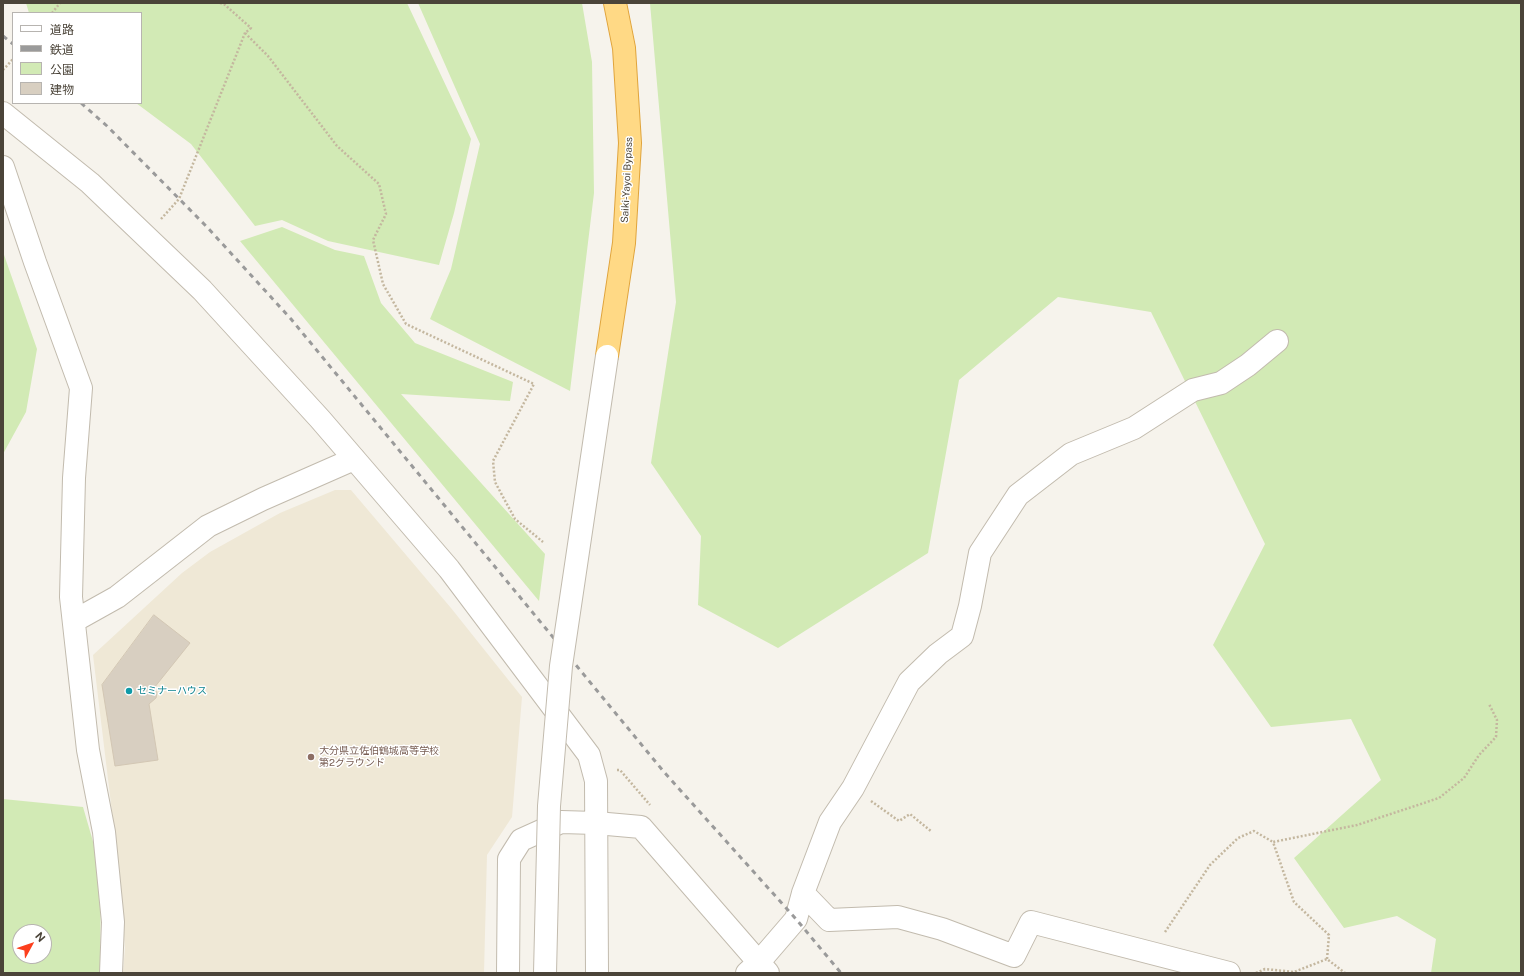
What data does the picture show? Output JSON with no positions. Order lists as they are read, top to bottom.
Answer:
{
  "streets": {
    "highway": ["Saiki-Yayoi Bypass"]
  },
  "places": ["セミナーハウス", "大分県立佐伯鶴城高等学校 第2グラウンド"],
  "legend": [
    "道路",
    "鉄道",
    "公園",
    "建物"
  ],
  "north": "top right"
}
